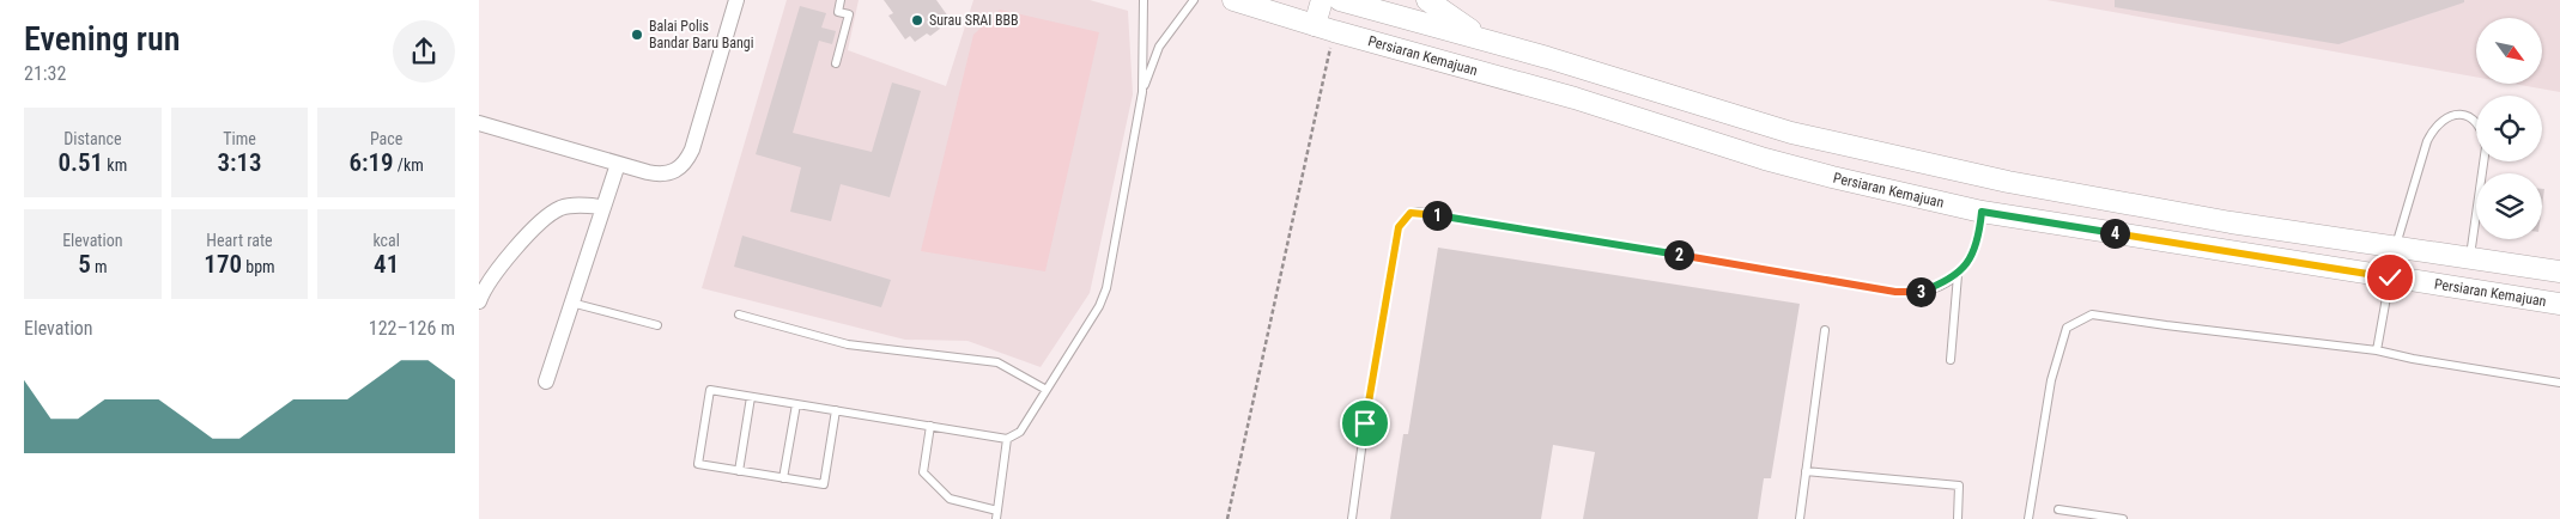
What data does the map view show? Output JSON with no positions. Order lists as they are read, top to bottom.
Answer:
{
  "streets": {
    "main road": ["Persiaran Kemajuan"]
  },
  "places": ["Surau SRAI BBB", "Balai Polis Bandar Baru Bangi"],
  "north": "bottom right",
  "page": {
    "heading": ["Evening run", "21:32"],
    "stats": [
      ["Distance", "0.51 km"],
      ["Time", "3:13"],
      ["Pace", "6:19 /km"],
      ["Elevation", "5 m"],
      ["Heart rate", "170 bpm"],
      ["kcal", "41"]
    ],
    "pins": [
      "1",
      "4",
      "2",
      "3"
    ],
    "chart": ["Elevation", "122–126 m"]
  }
}
